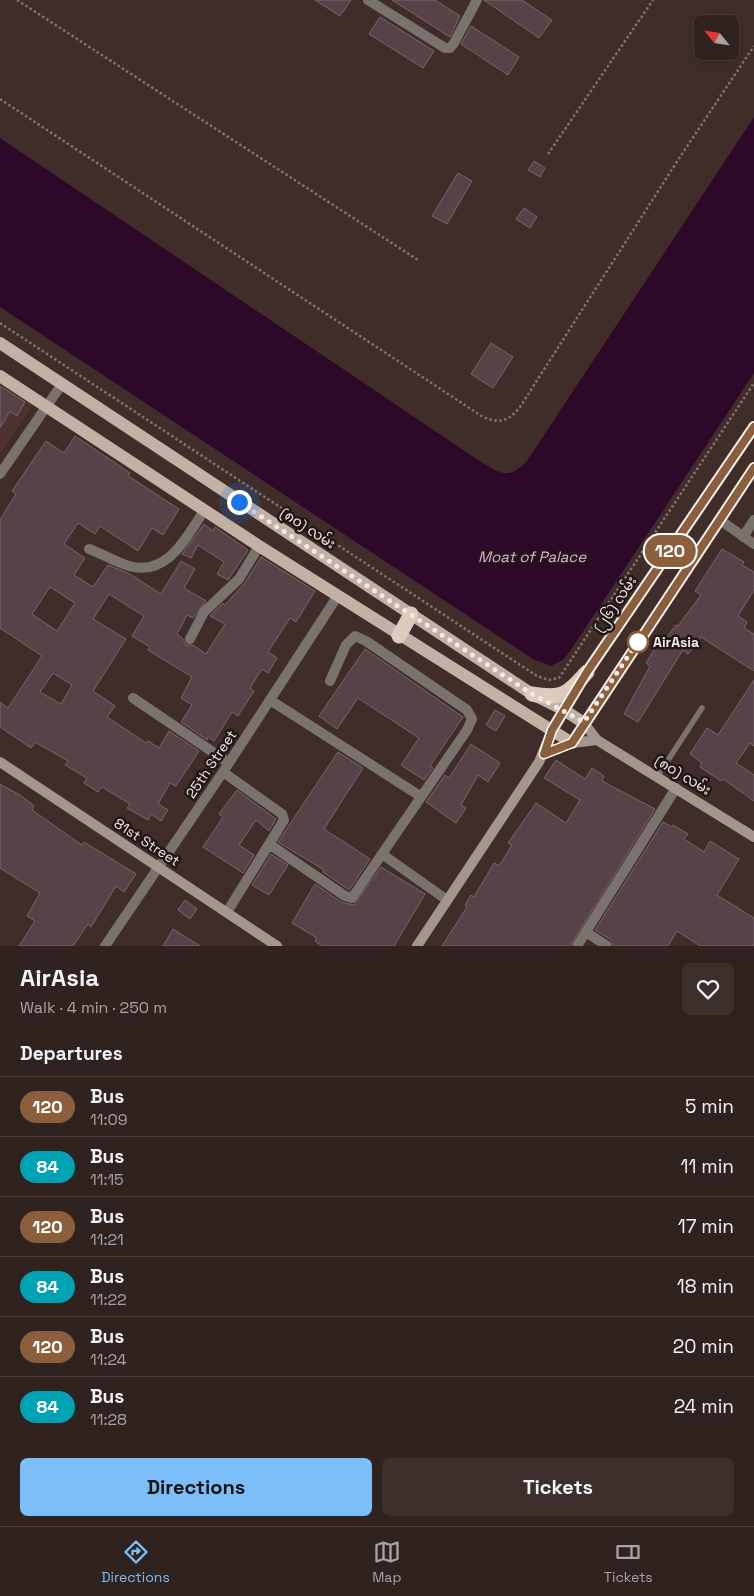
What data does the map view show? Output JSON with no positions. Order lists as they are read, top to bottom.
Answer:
{
  "streets": {
    "main road": ["(၈၀) လမ်း", "(၂၆) လမ်း", "81st Street"],
    "street": ["25th Street"]
  },
  "crossings": [
    ["(၈၀) လမ်း", "(၂၆) လမ်း"],
    ["25th Street", "81st Street"]
  ],
  "water": ["Moat of Palace"],
  "places": ["AirAsia"],
  "lines": ["bus line 120"],
  "north": "top left",
  "page": {
    "on_map": "120",
    "heading": [
      ["AirAsia", "Walk · 4 min · 250 m"],
      "Departures"
    ],
    "list": [
      {
        "mark": "120",
        "name": "Bus",
        "note": "11:09",
        "value": "5 min"
      },
      {
        "mark": "84",
        "name": "Bus",
        "note": "11:15",
        "value": "11 min"
      },
      {
        "mark": "120",
        "name": "Bus",
        "note": "11:21",
        "value": "17 min"
      },
      {
        "mark": "84",
        "name": "Bus",
        "note": "11:22",
        "value": "18 min"
      },
      {
        "mark": "120",
        "name": "Bus",
        "note": "11:24",
        "value": "20 min"
      },
      {
        "mark": "84",
        "name": "Bus",
        "note": "11:28",
        "value": "24 min"
      }
    ],
    "buttons": ["Directions", "Tickets"],
    "tabs": ["Directions", "Map", "Tickets"]
  }
}
